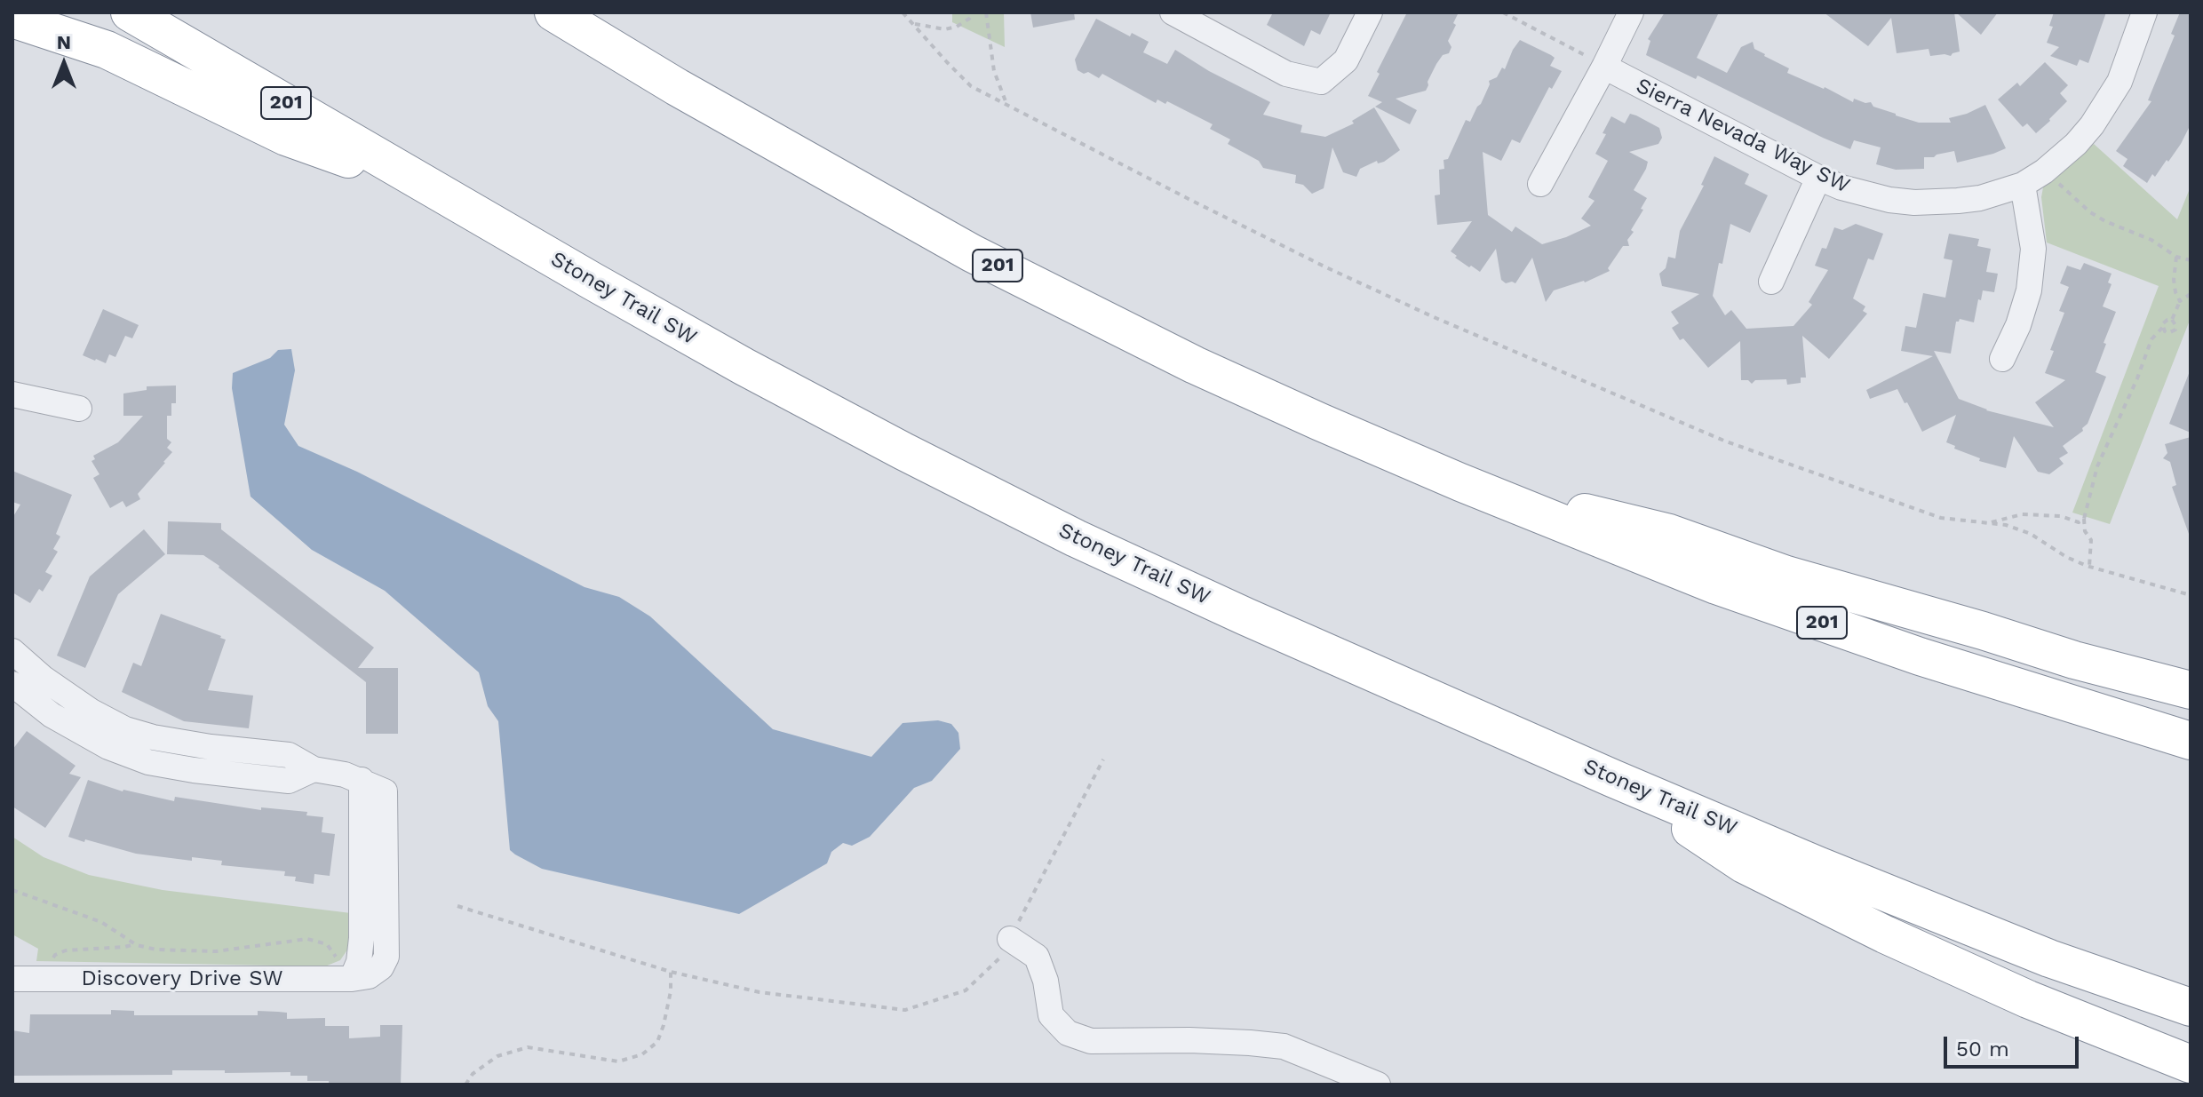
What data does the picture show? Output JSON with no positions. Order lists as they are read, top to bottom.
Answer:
{
  "streets": {
    "highway": ["201", "Stoney Trail SW"],
    "street": ["Sierra Nevada Way SW", "Discovery Drive SW"]
  },
  "scale_bar": "50 m",
  "north": "top"
}
